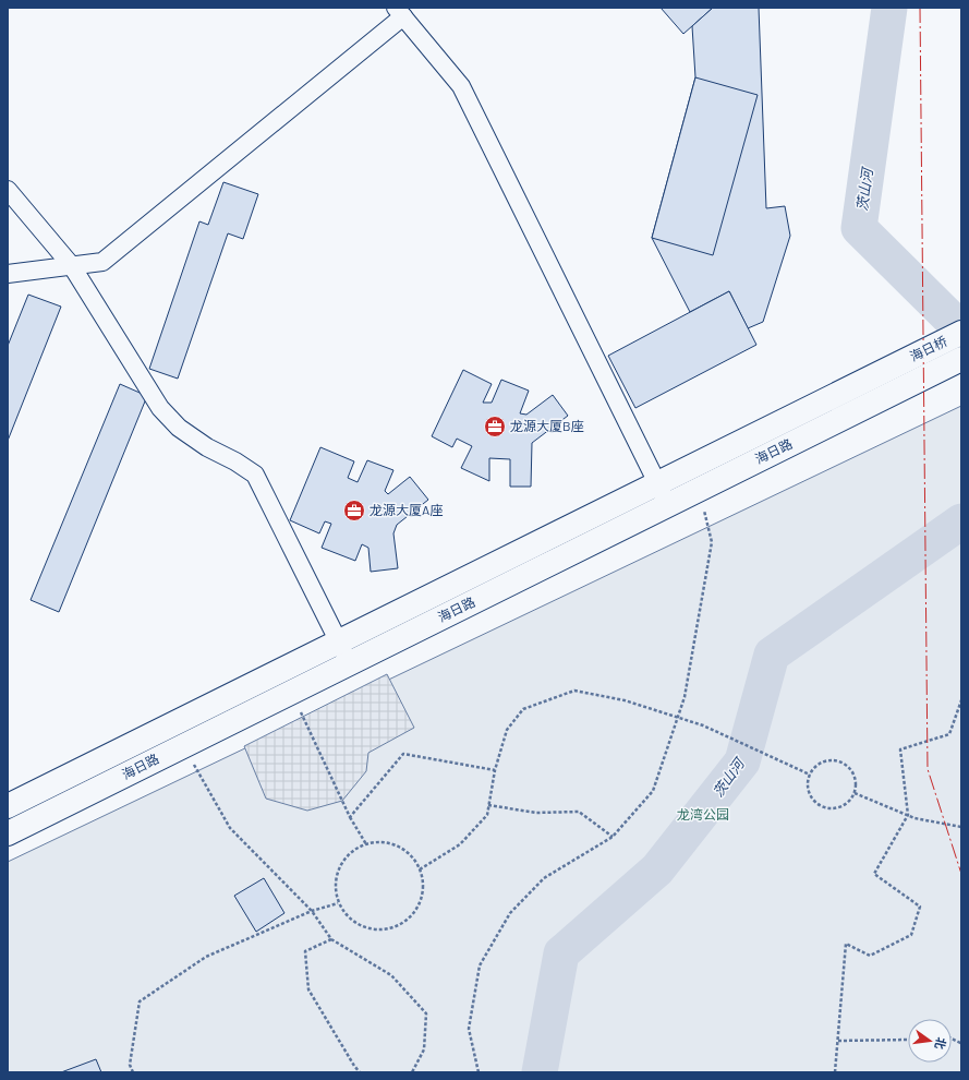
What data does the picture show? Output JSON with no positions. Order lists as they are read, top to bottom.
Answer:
{
  "streets": {
    "main road": ["海日桥", "海日路"]
  },
  "crossings": [
    ["海日桥", "海日路"]
  ],
  "water": ["茨山河"],
  "parks": ["龙湾公园"],
  "places": {
    "office": ["龙源大厦B座", "龙源大厦A座"]
  },
  "north": "right"
}
